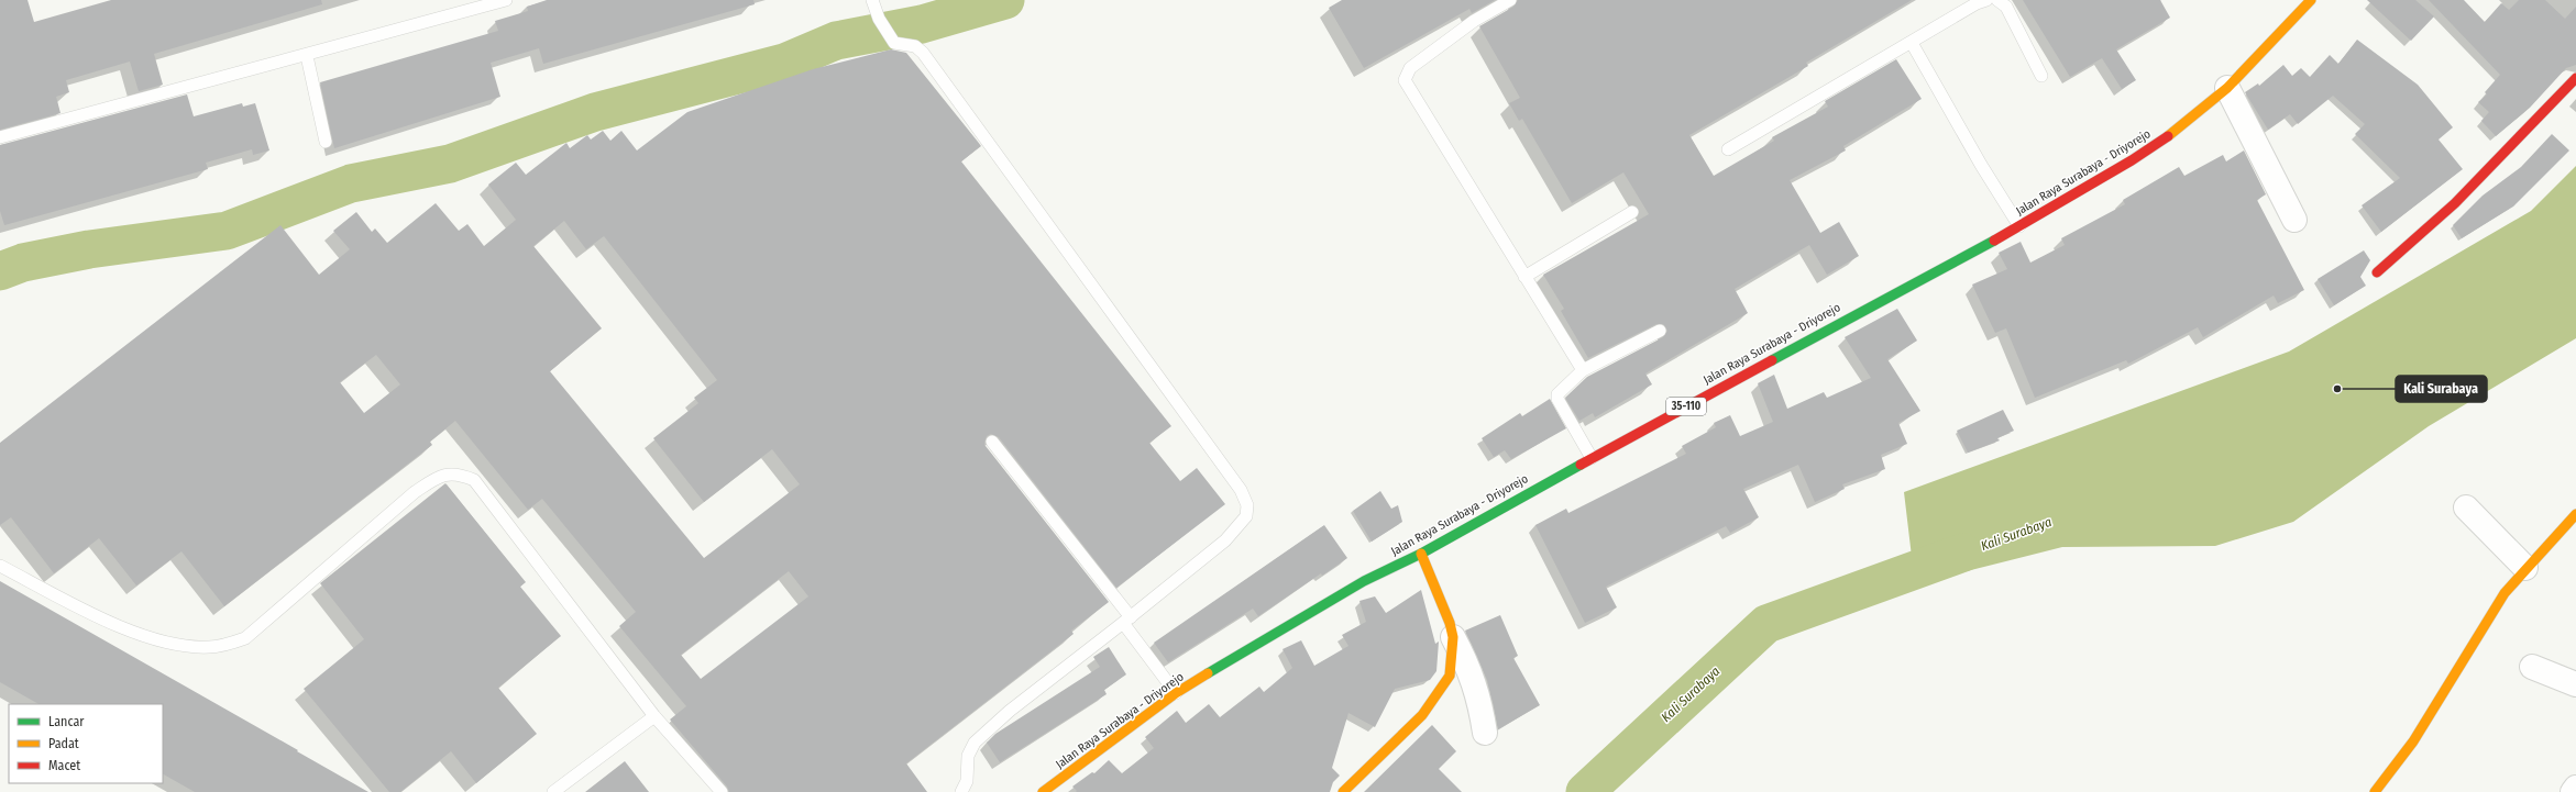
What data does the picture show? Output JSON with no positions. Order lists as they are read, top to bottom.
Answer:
{
  "streets": {
    "main road": ["Jalan Raya Surabaya - Driyorejo", "35-110"]
  },
  "water": ["Kali Surabaya"],
  "places": ["Kali Surabaya"],
  "legend": ["Lancar", "Padat", "Macet"]
}
